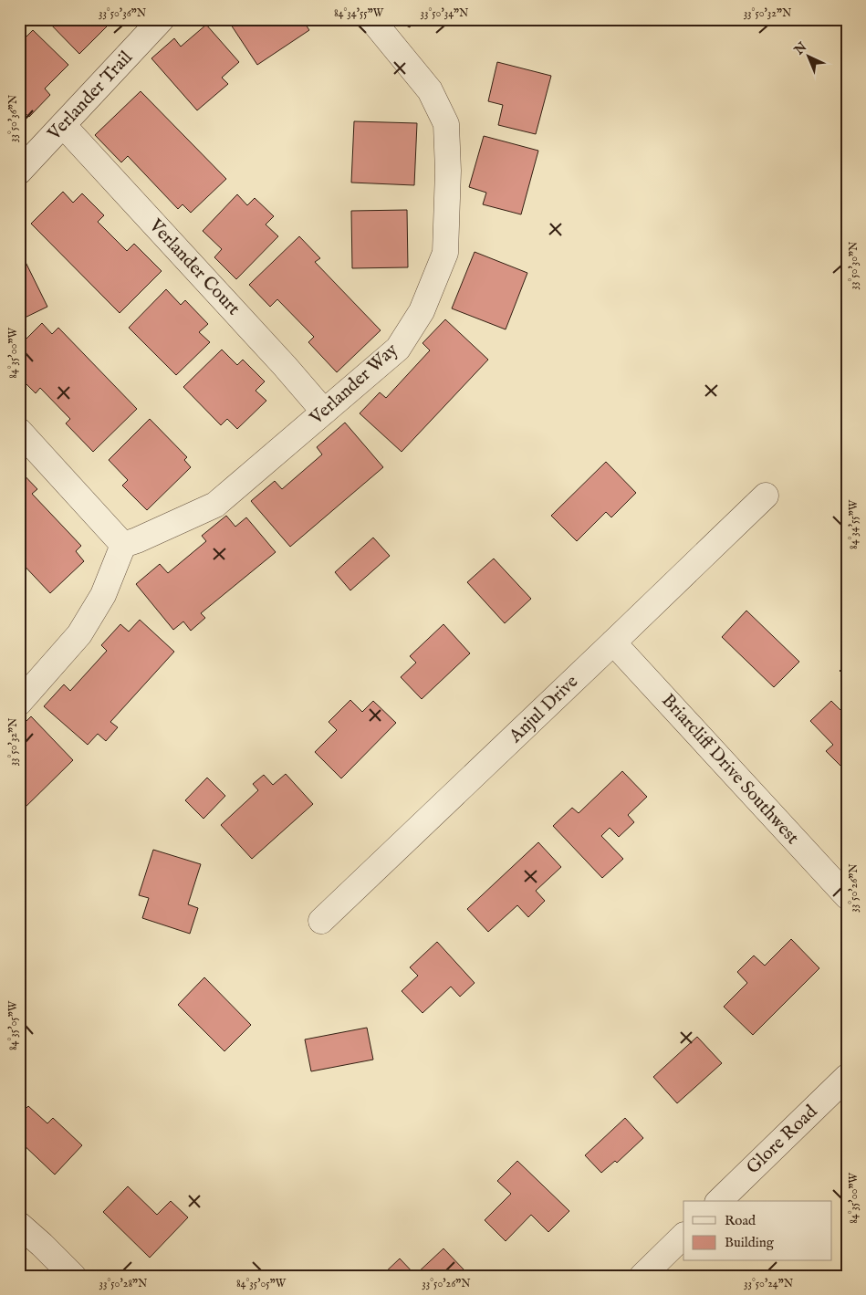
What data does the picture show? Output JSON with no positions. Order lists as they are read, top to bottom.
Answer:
{
  "streets": {
    "street": [
      "Verlander Trail",
      "Verlander Court",
      "Verlander Way",
      "Anjul Drive",
      "Briarcliff Drive Southwest",
      "Glore Road"
    ]
  },
  "crossings": [
    ["Verlander Trail", "Verlander Court"],
    ["Verlander Court", "Verlander Way"],
    ["Anjul Drive", "Briarcliff Drive Southwest"]
  ],
  "legend": ["Road", "Building"],
  "north": "top left",
  "coordinates": [
    "33°50'36\"N",
    "84°34'55\"W",
    "33°50'34\"N",
    "33°50'32\"N",
    "33°50'30\"N",
    "84°35'00\"W",
    "33°50'26\"N",
    "84°35'05\"W",
    "33°50'28\"N",
    "33°50'24\"N"
  ]
}
